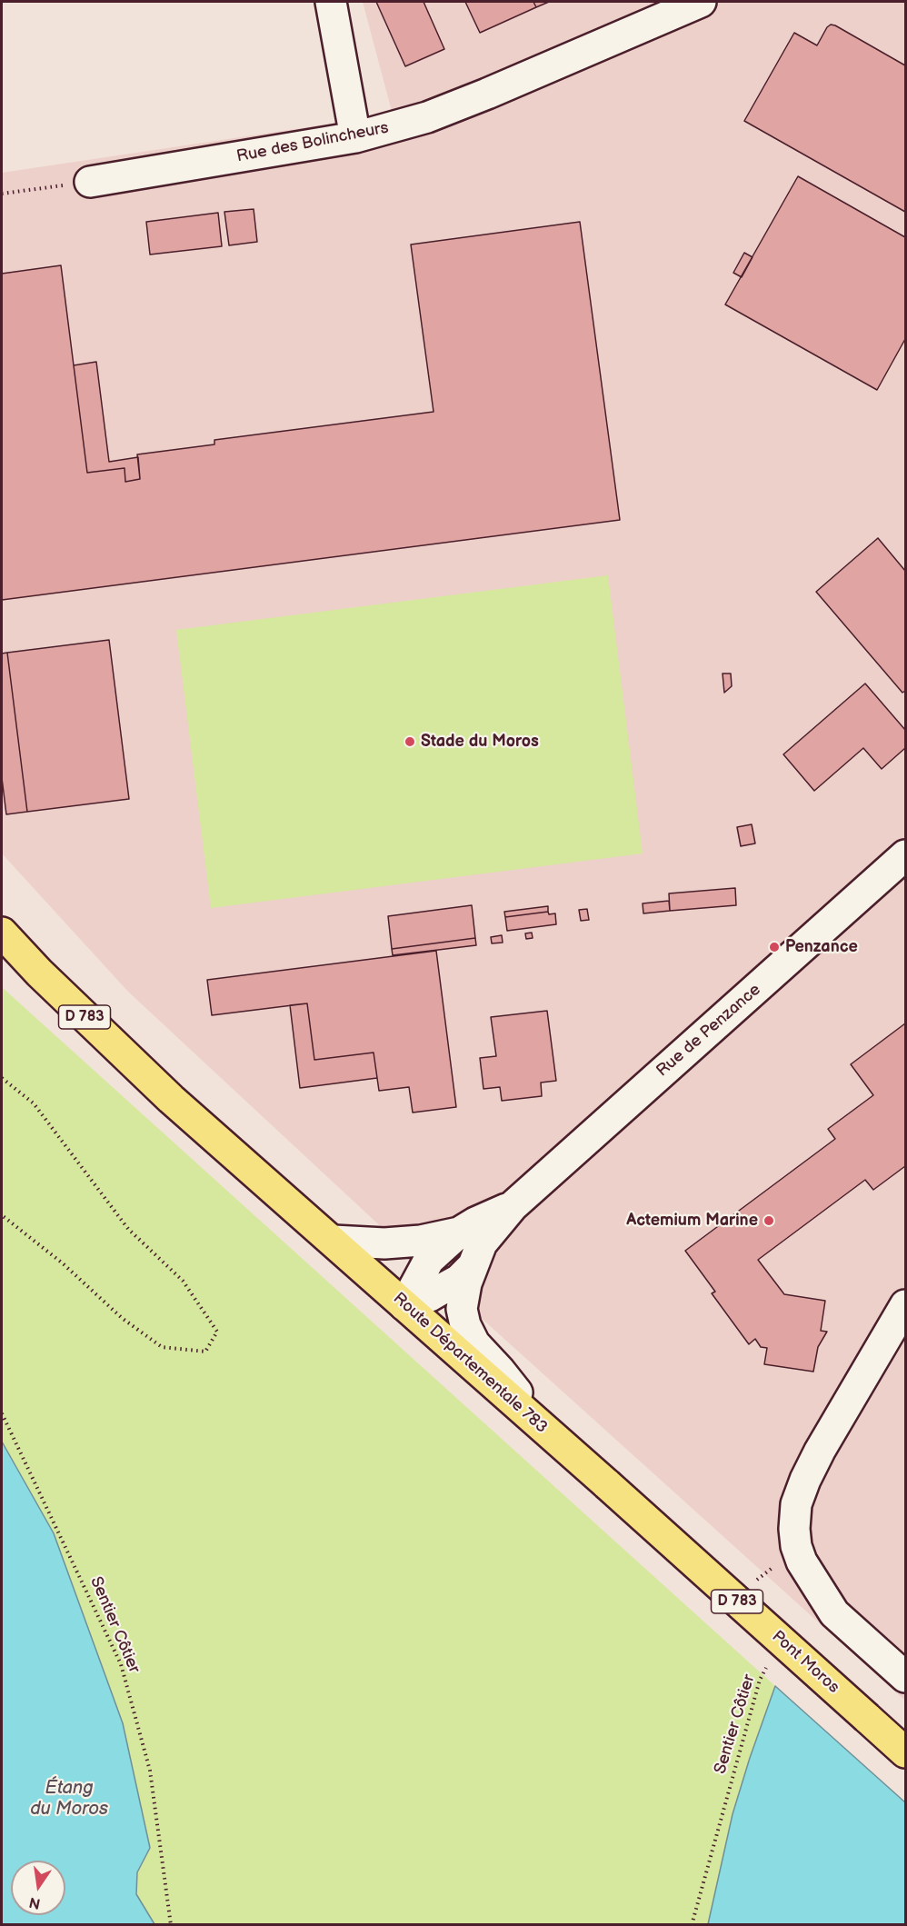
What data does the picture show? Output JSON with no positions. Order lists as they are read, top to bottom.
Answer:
{
  "streets": {
    "main road": ["D 783", "Route Départementale 783", "Pont Moros"],
    "street": ["Rue des Bolincheurs", "Rue de Penzance"],
    "path": ["Sentier Côtier"]
  },
  "crossings": [
    ["D 783", "Rue de Penzance"],
    ["D 783", "Route Départementale 783"],
    ["Rue de Penzance", "Route Départementale 783"],
    ["Route Départementale 783", "Pont Moros"]
  ],
  "water": ["Étang du Moros"],
  "places": ["Stade du Moros", "Penzance", "Actemium Marine"],
  "north": "bottom"
}
